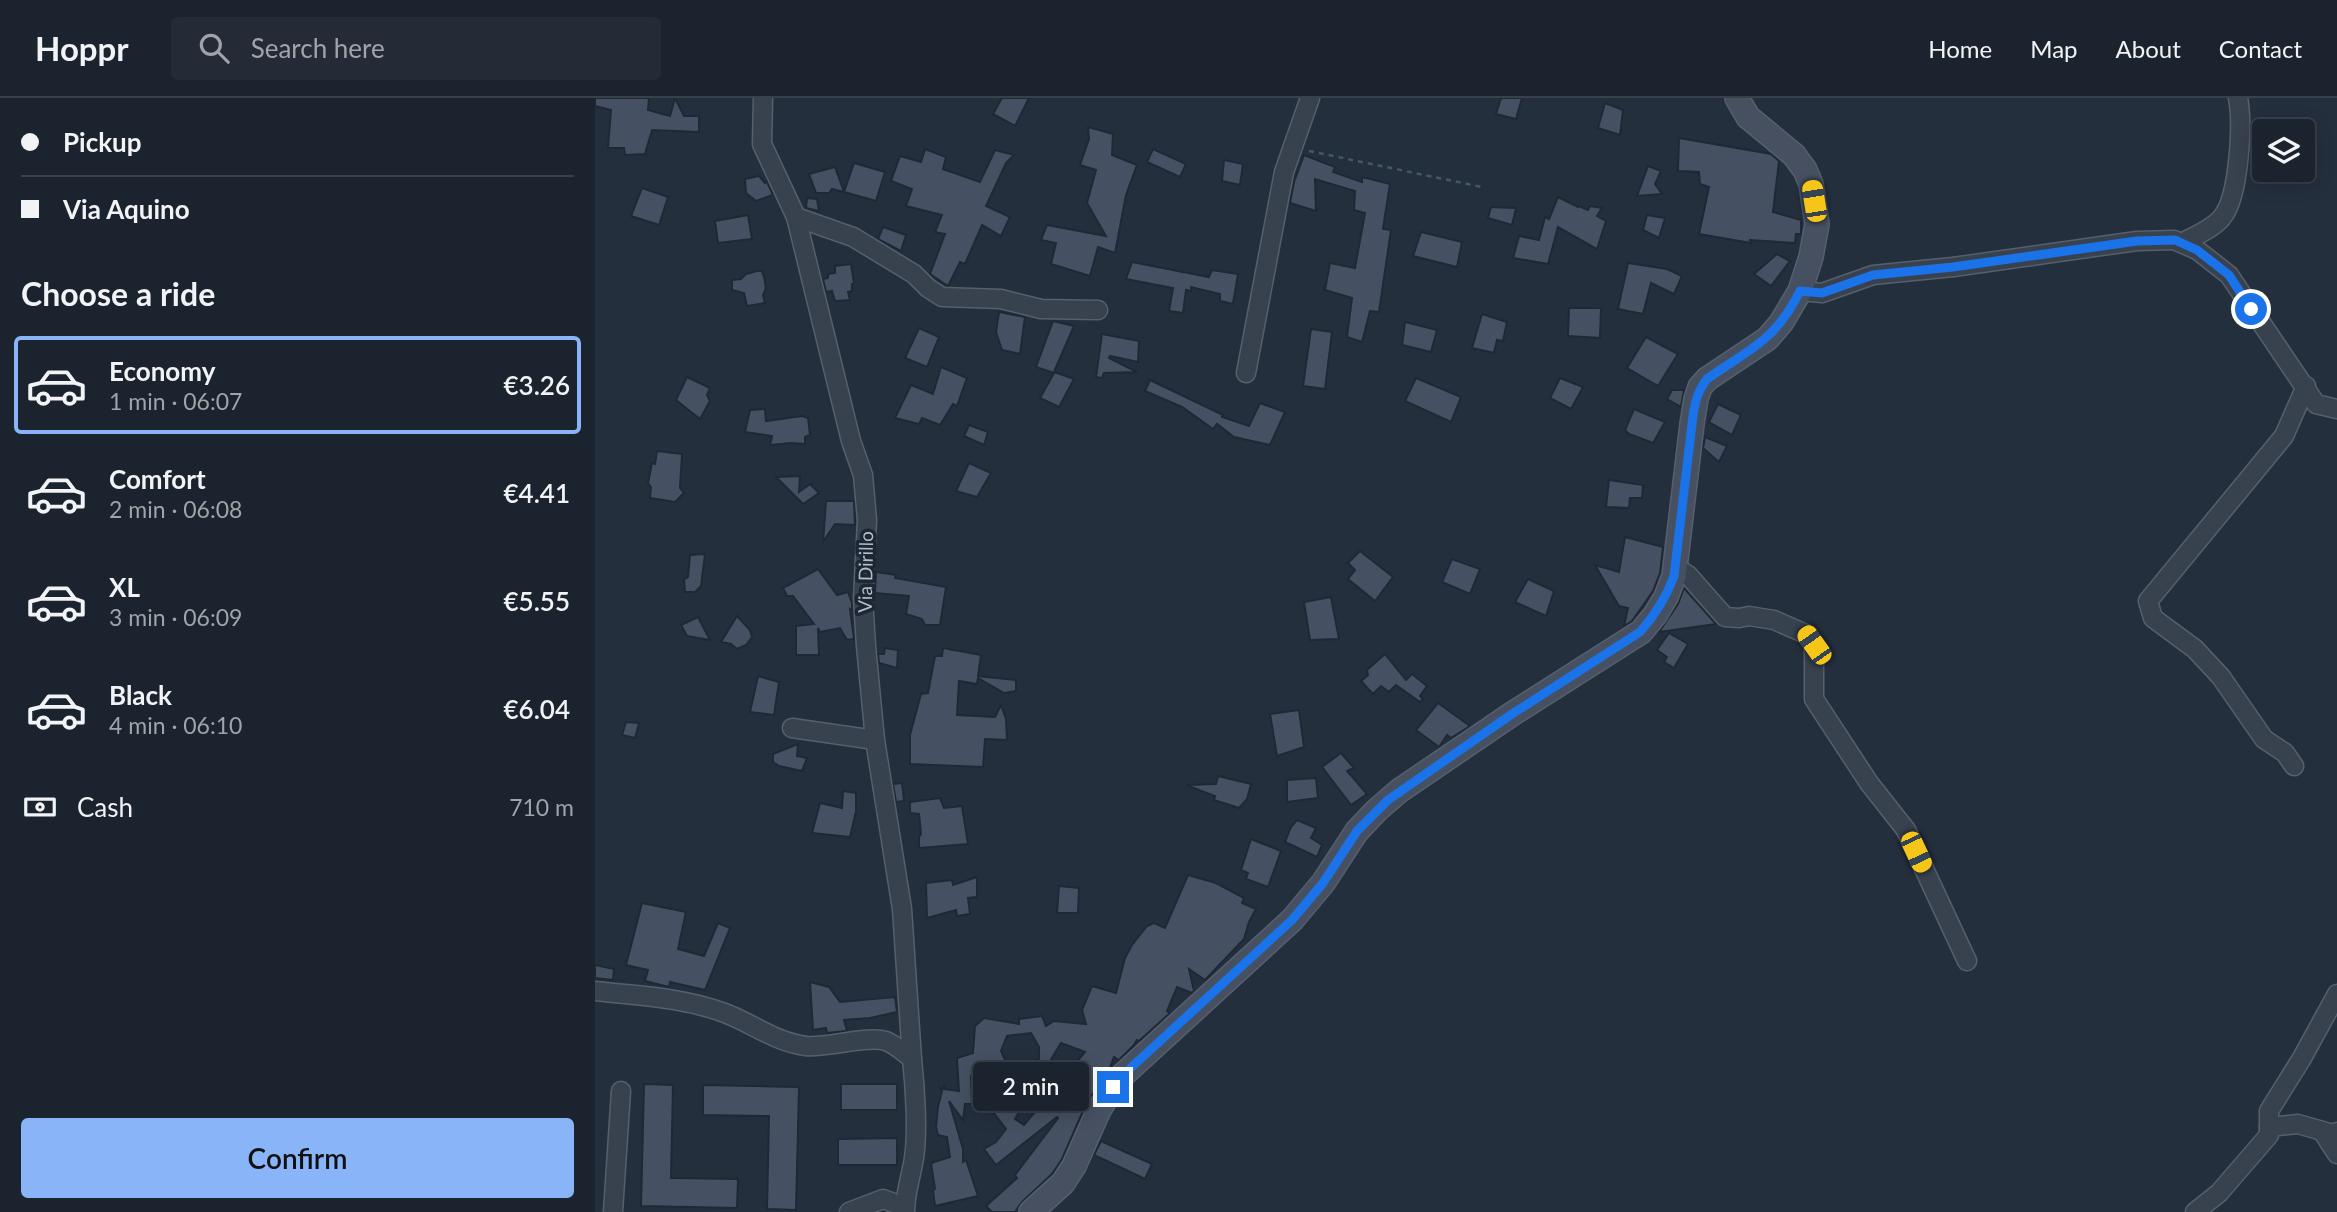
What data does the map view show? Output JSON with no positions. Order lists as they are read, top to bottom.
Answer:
{
  "streets": {
    "street": ["Via Dirillo"]
  },
  "page": {
    "header": "Hoppr",
    "search": "Search here",
    "nav": [
      "Home",
      "Map",
      "About",
      "Contact"
    ],
    "banner": ["Pickup", "Via Aquino"],
    "heading": "Choose a ride",
    "list": [
      {
        "name": "Economy",
        "note": "1 min · 06:07",
        "value": "€3.26"
      },
      {
        "name": "Comfort",
        "note": "2 min · 06:08",
        "value": "€4.41"
      },
      {
        "name": "XL",
        "note": "3 min · 06:09",
        "value": "€5.55"
      },
      {
        "name": "Black",
        "note": "4 min · 06:10",
        "value": "€6.04"
      }
    ],
    "pay": ["Cash", "710 m"],
    "bubble": "2 min",
    "buttons": "Confirm"
  }
}
